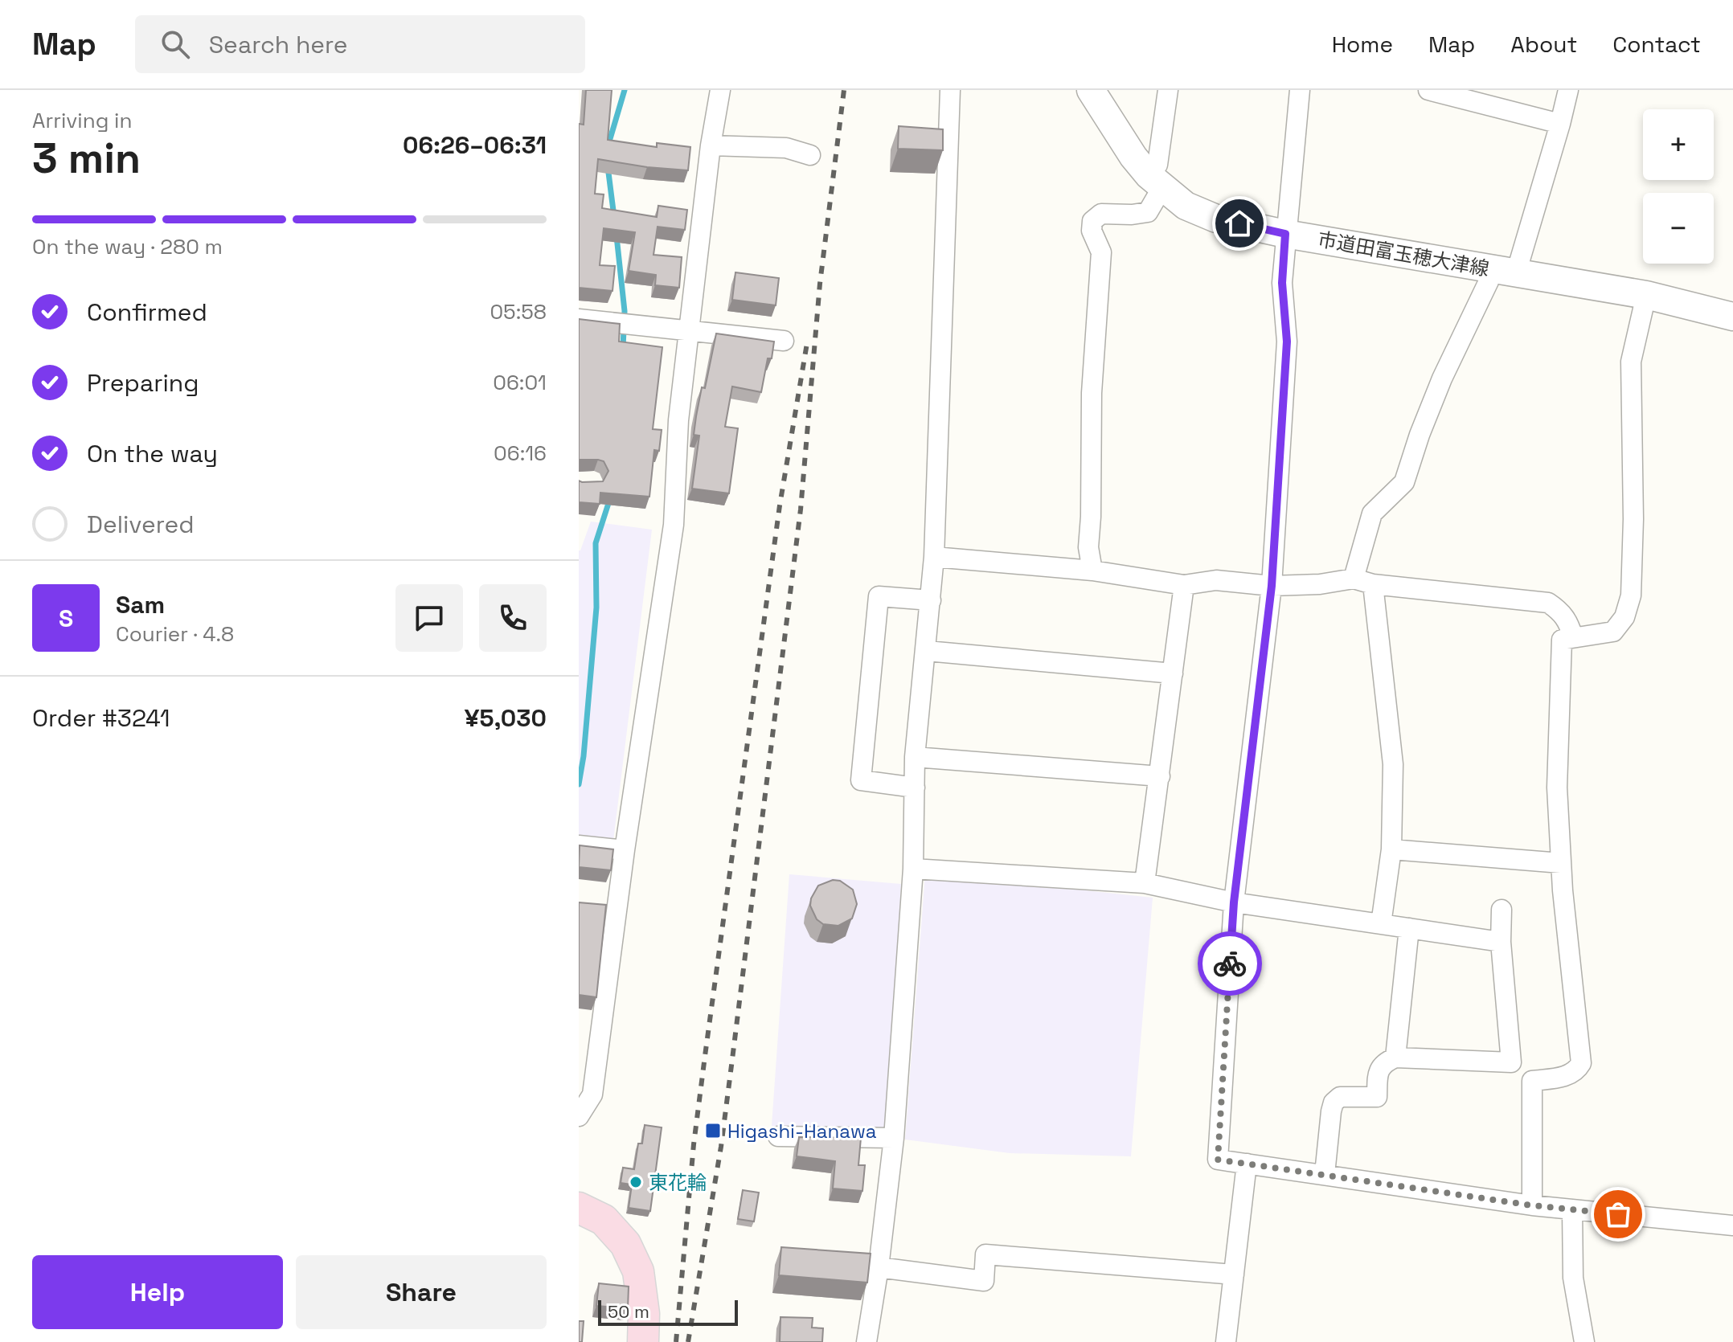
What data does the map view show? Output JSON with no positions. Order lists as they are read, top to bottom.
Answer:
{
  "streets": {
    "street": ["市道田富玉穂大津線"]
  },
  "places": {
    "transit": ["Higashi-Hanawa"],
    "other": ["東花輪"]
  },
  "scale_bar": "50 m",
  "page": {
    "header": "Map",
    "search": "Search here",
    "nav": [
      "Home",
      "Map",
      "About",
      "Contact"
    ],
    "heading": ["3 min", "Arriving in", "06:26–06:31"],
    "panel": [
      "Sam",
      "Courier · 4.8",
      "Order #3241",
      "¥5,030"
    ],
    "map_buttons": ["+", "−"],
    "bar": "On the way · 280 m",
    "list": [
      ["Confirmed", "05:58"],
      ["Preparing", "06:01"],
      ["On the way", "06:16"],
      "Delivered"
    ],
    "round": "S",
    "buttons": ["Help", "Share"],
    "scale": "50 m"
  }
}
